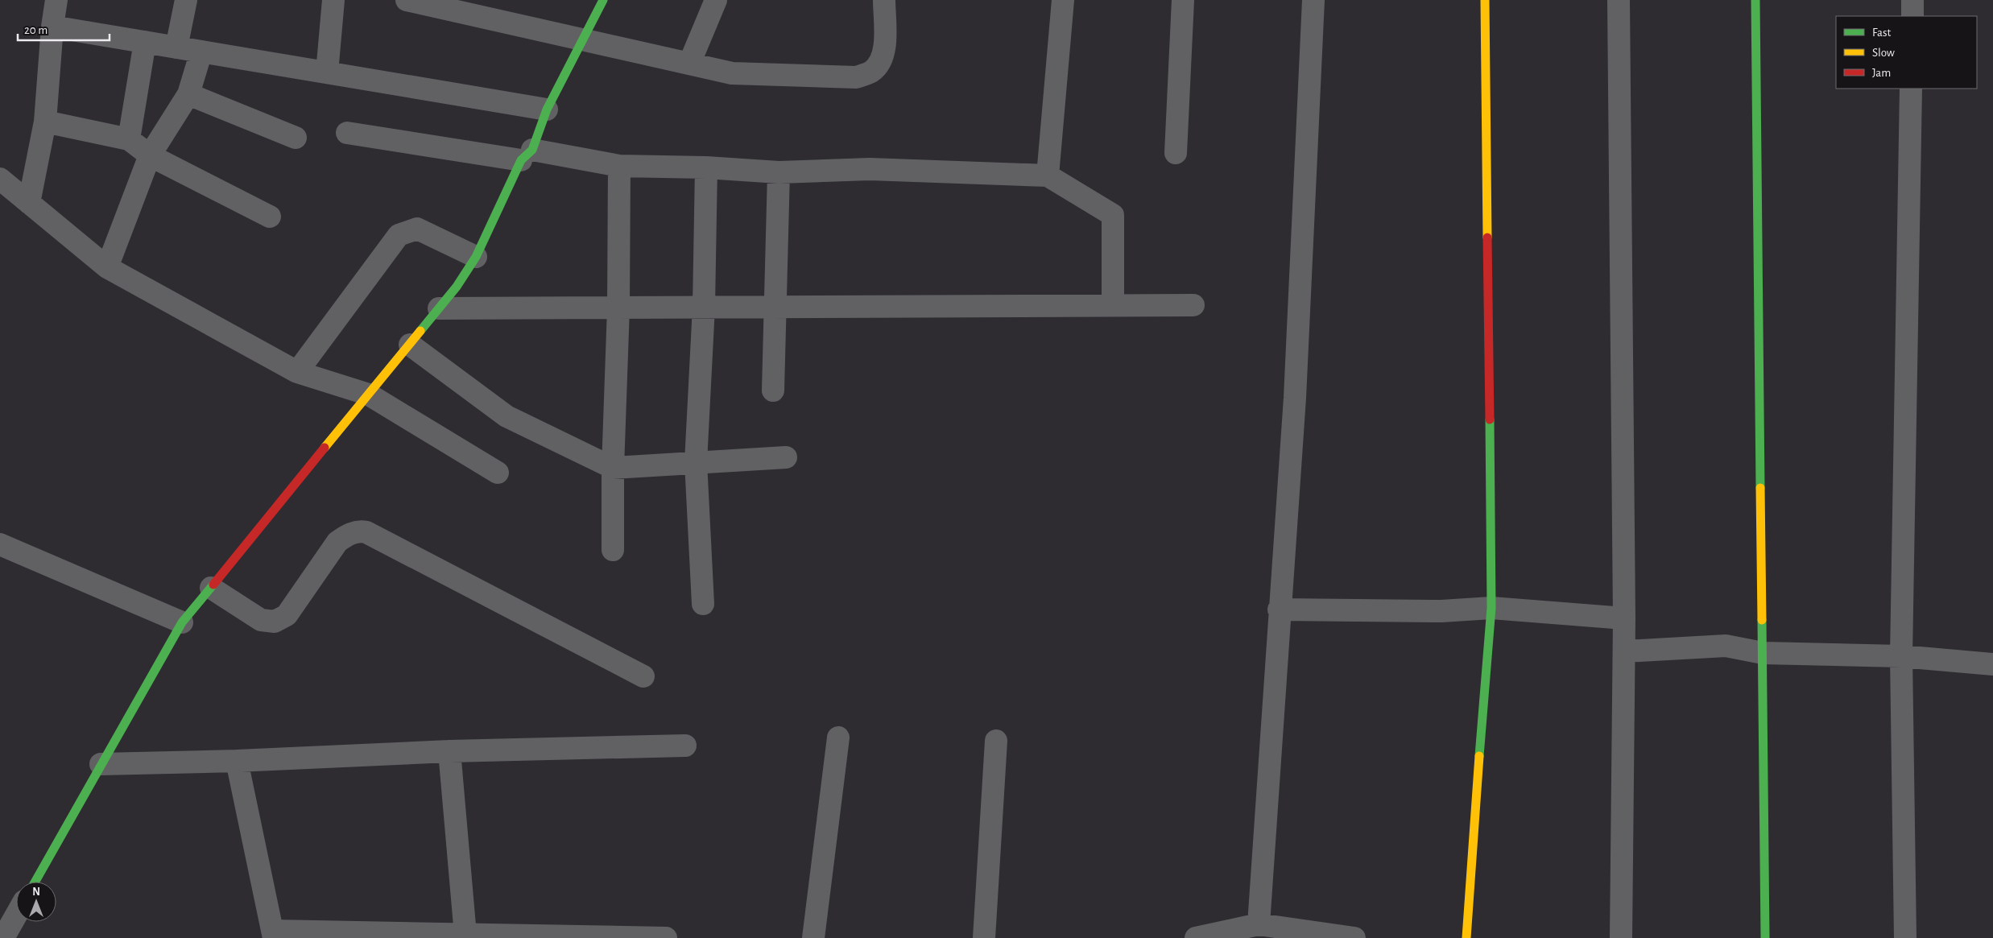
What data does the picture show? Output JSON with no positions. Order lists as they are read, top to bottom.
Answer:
{
  "legend": ["Fast", "Slow", "Jam"],
  "scale_bar": "20 m",
  "north": "top"
}
